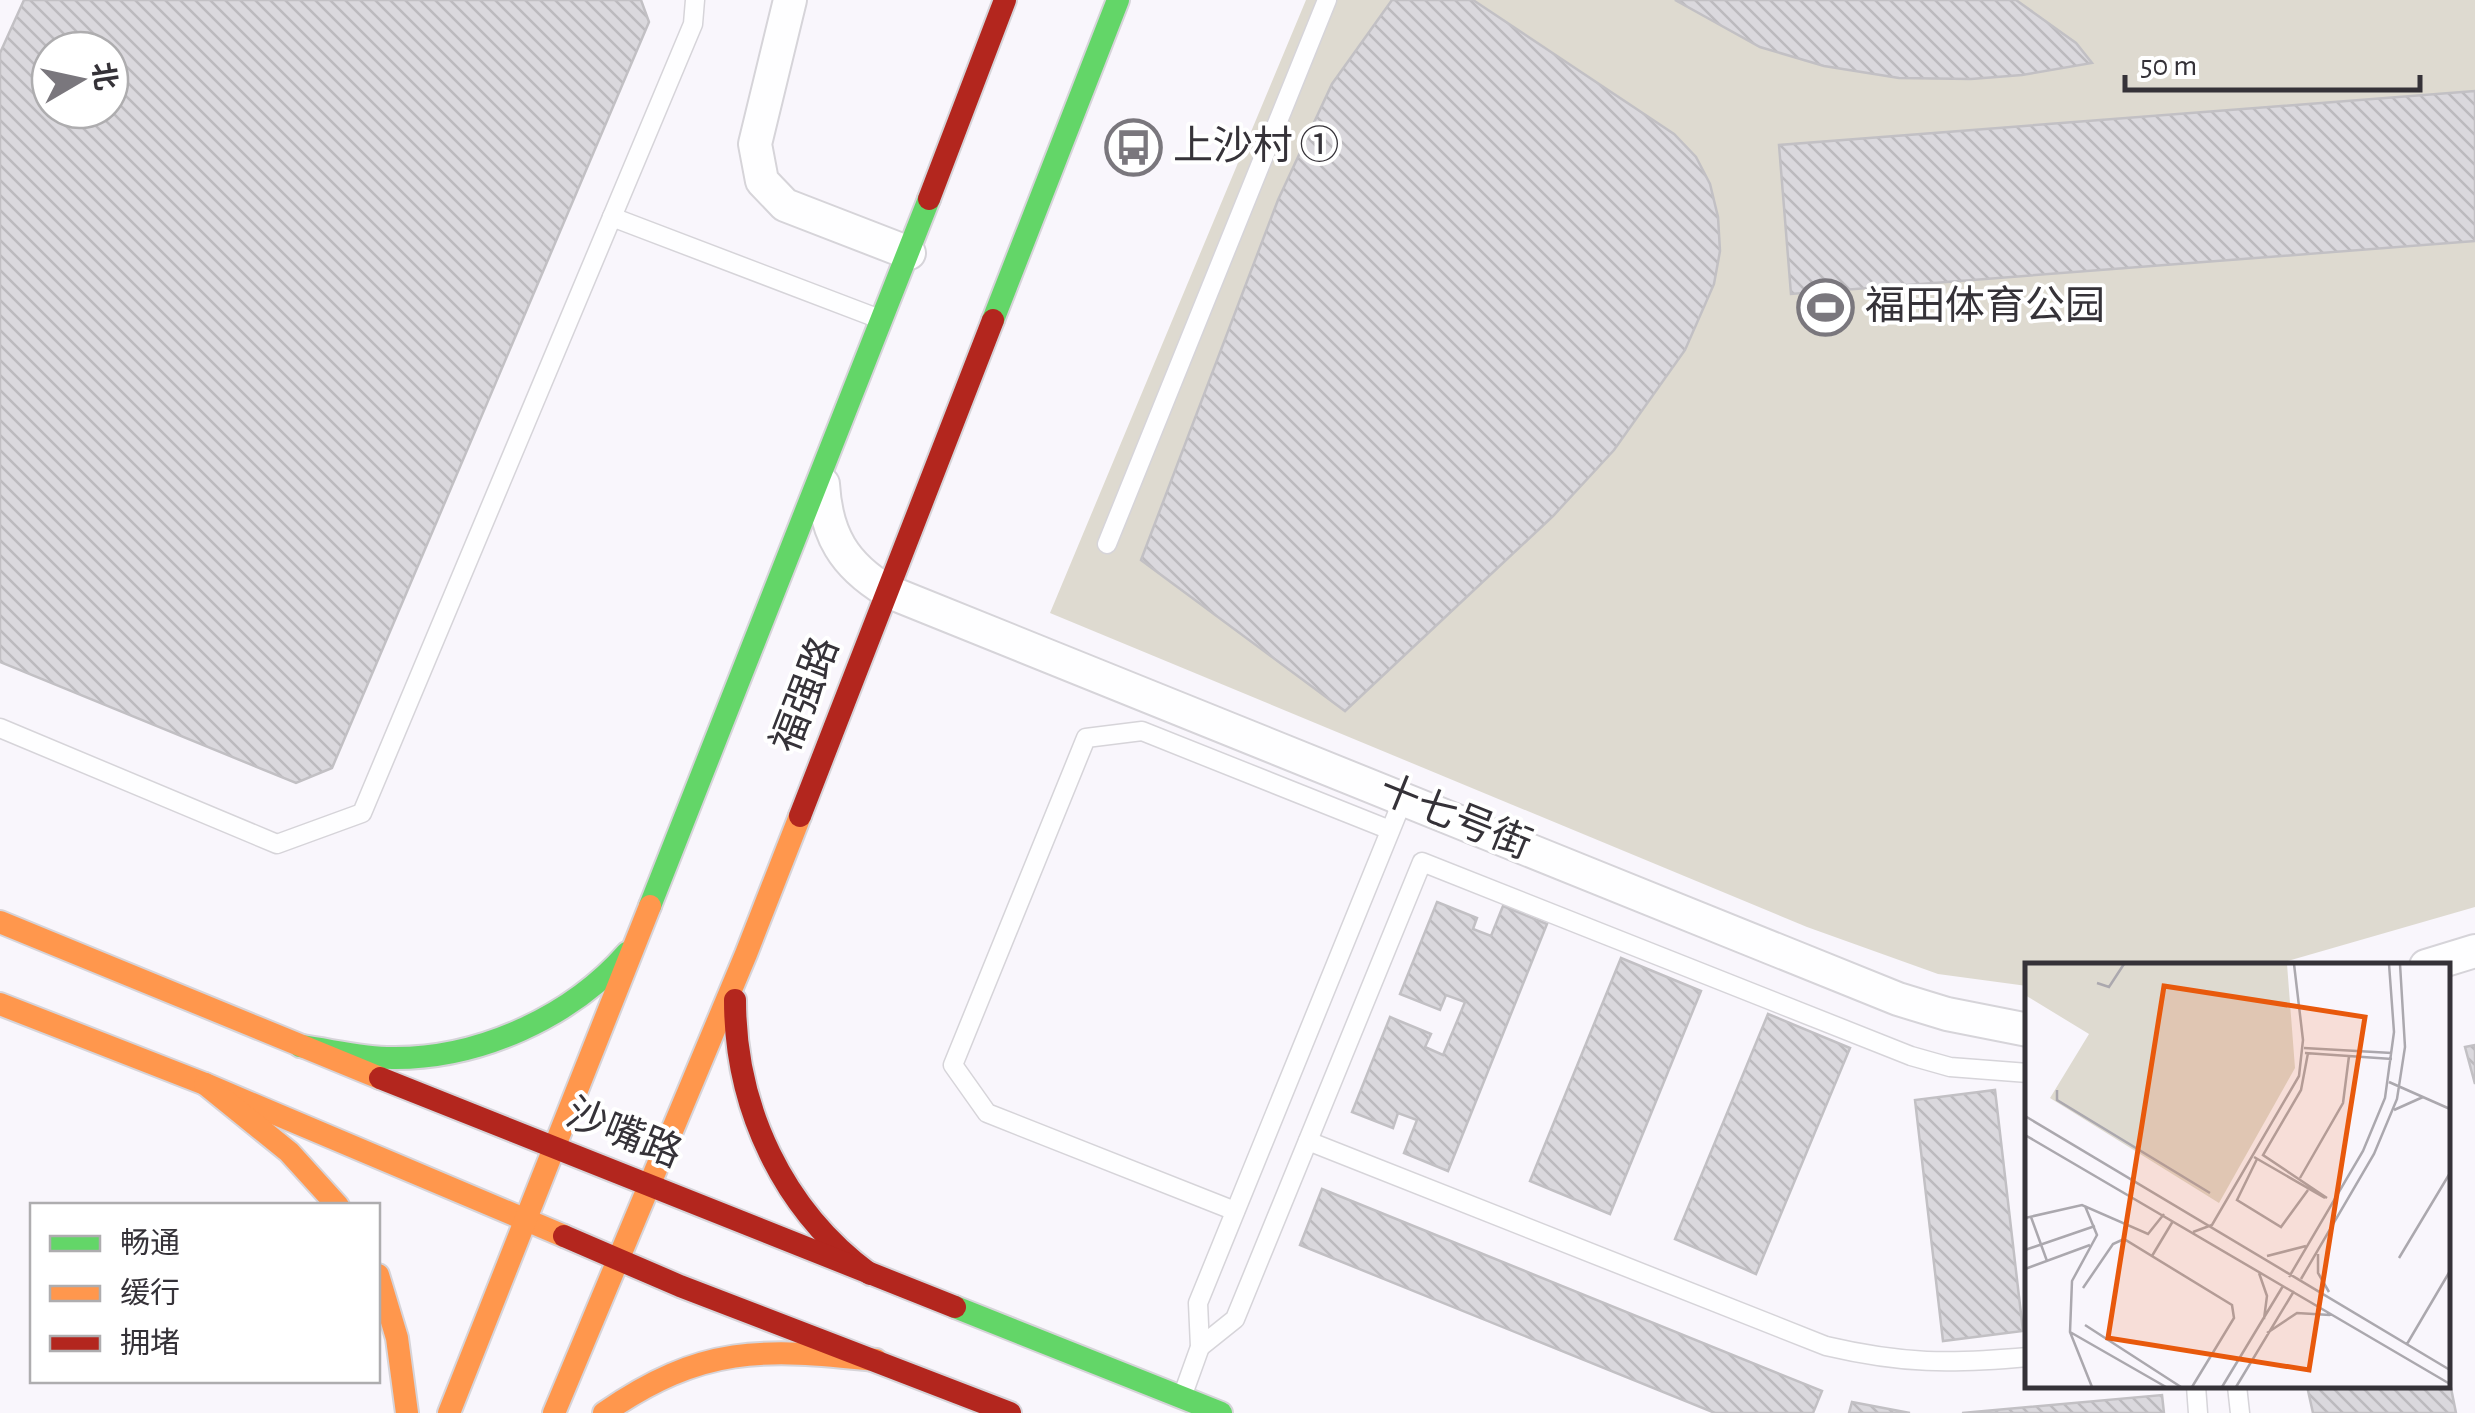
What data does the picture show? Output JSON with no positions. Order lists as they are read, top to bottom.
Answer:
{
  "streets": {
    "main road": ["福强路", "沙嘴路"],
    "street": ["十七号街"]
  },
  "crossings": [
    ["福强路", "十七号街"],
    ["福强路", "沙嘴路"]
  ],
  "places": {
    "bus stop": ["上沙村 ①"],
    "sports": ["福田体育公园"]
  },
  "legend": ["畅通", "缓行", "拥堵"],
  "scale_bar": "50 m",
  "north": "right"
}
